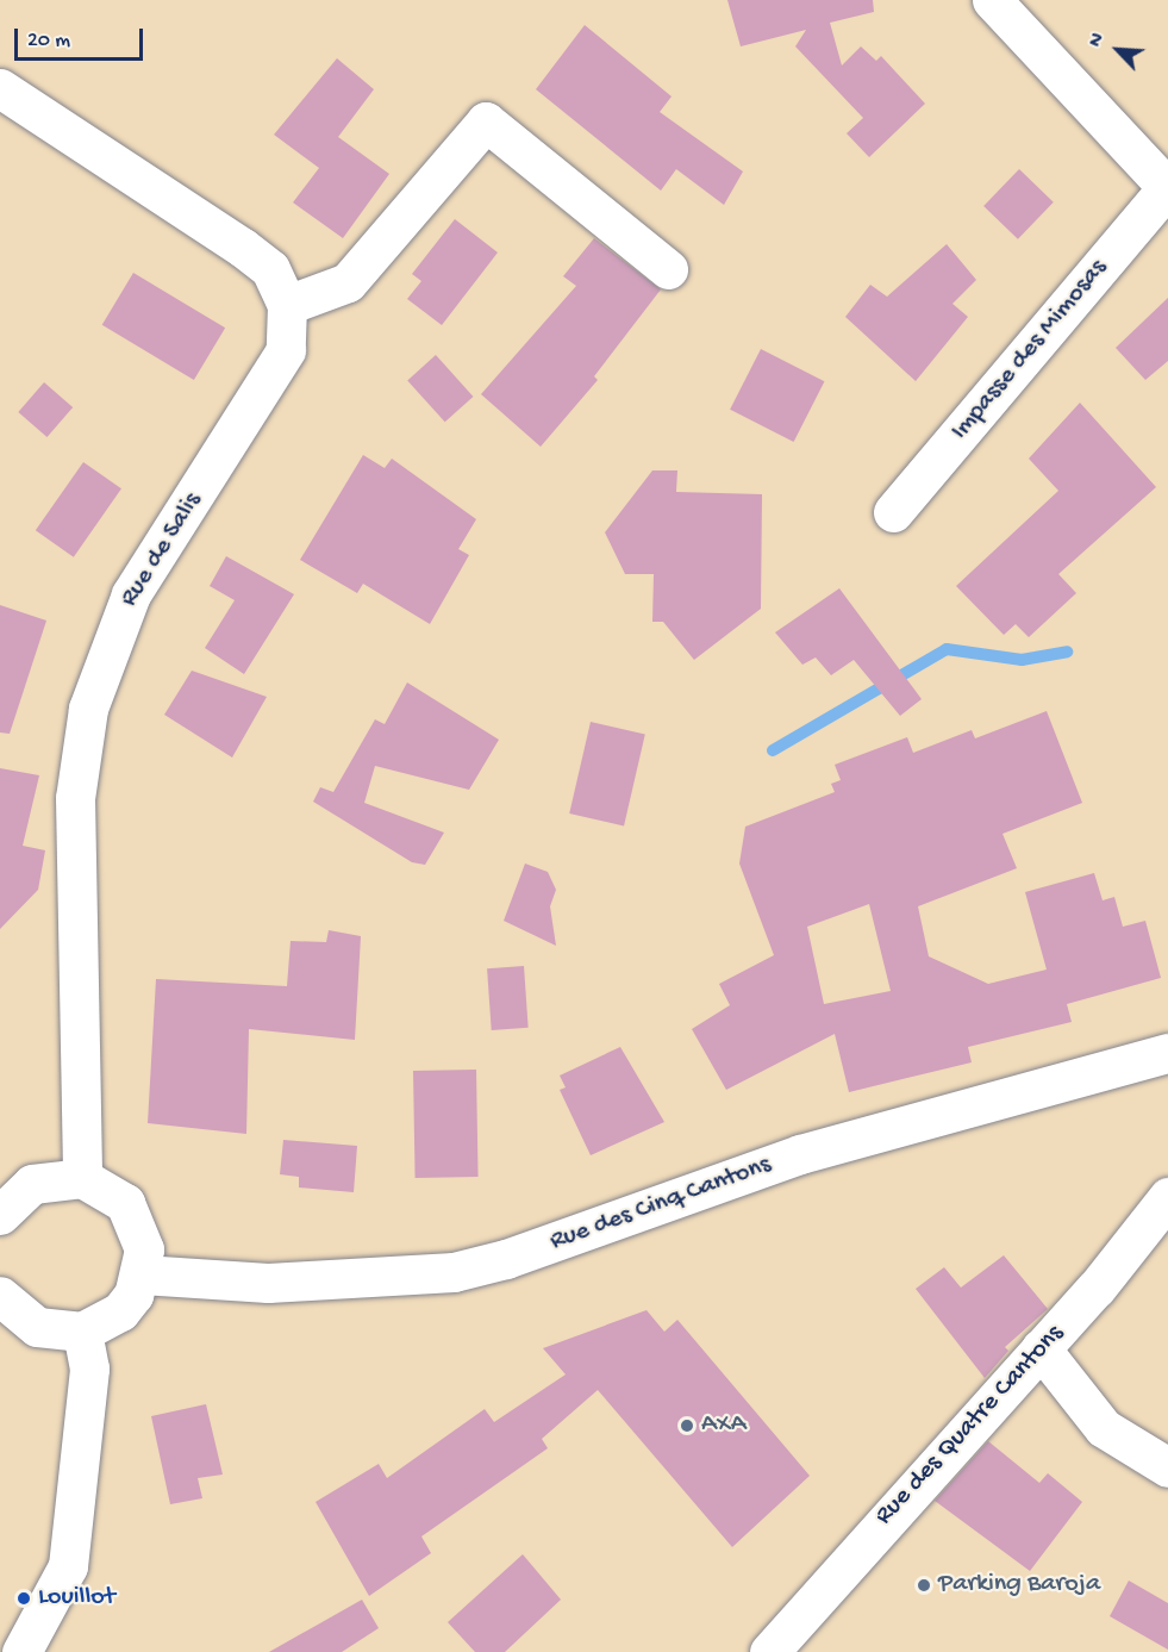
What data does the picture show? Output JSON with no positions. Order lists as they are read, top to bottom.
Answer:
{
  "streets": {
    "street": [
      "Impasse des Mimosas",
      "Rue de Salis",
      "Rue des Cinq Cantons",
      "Rue des Quatre Cantons"
    ]
  },
  "places": ["AXA", "Parking Baroja", "Louillot"],
  "scale_bar": "20 m",
  "north": "top left"
}
